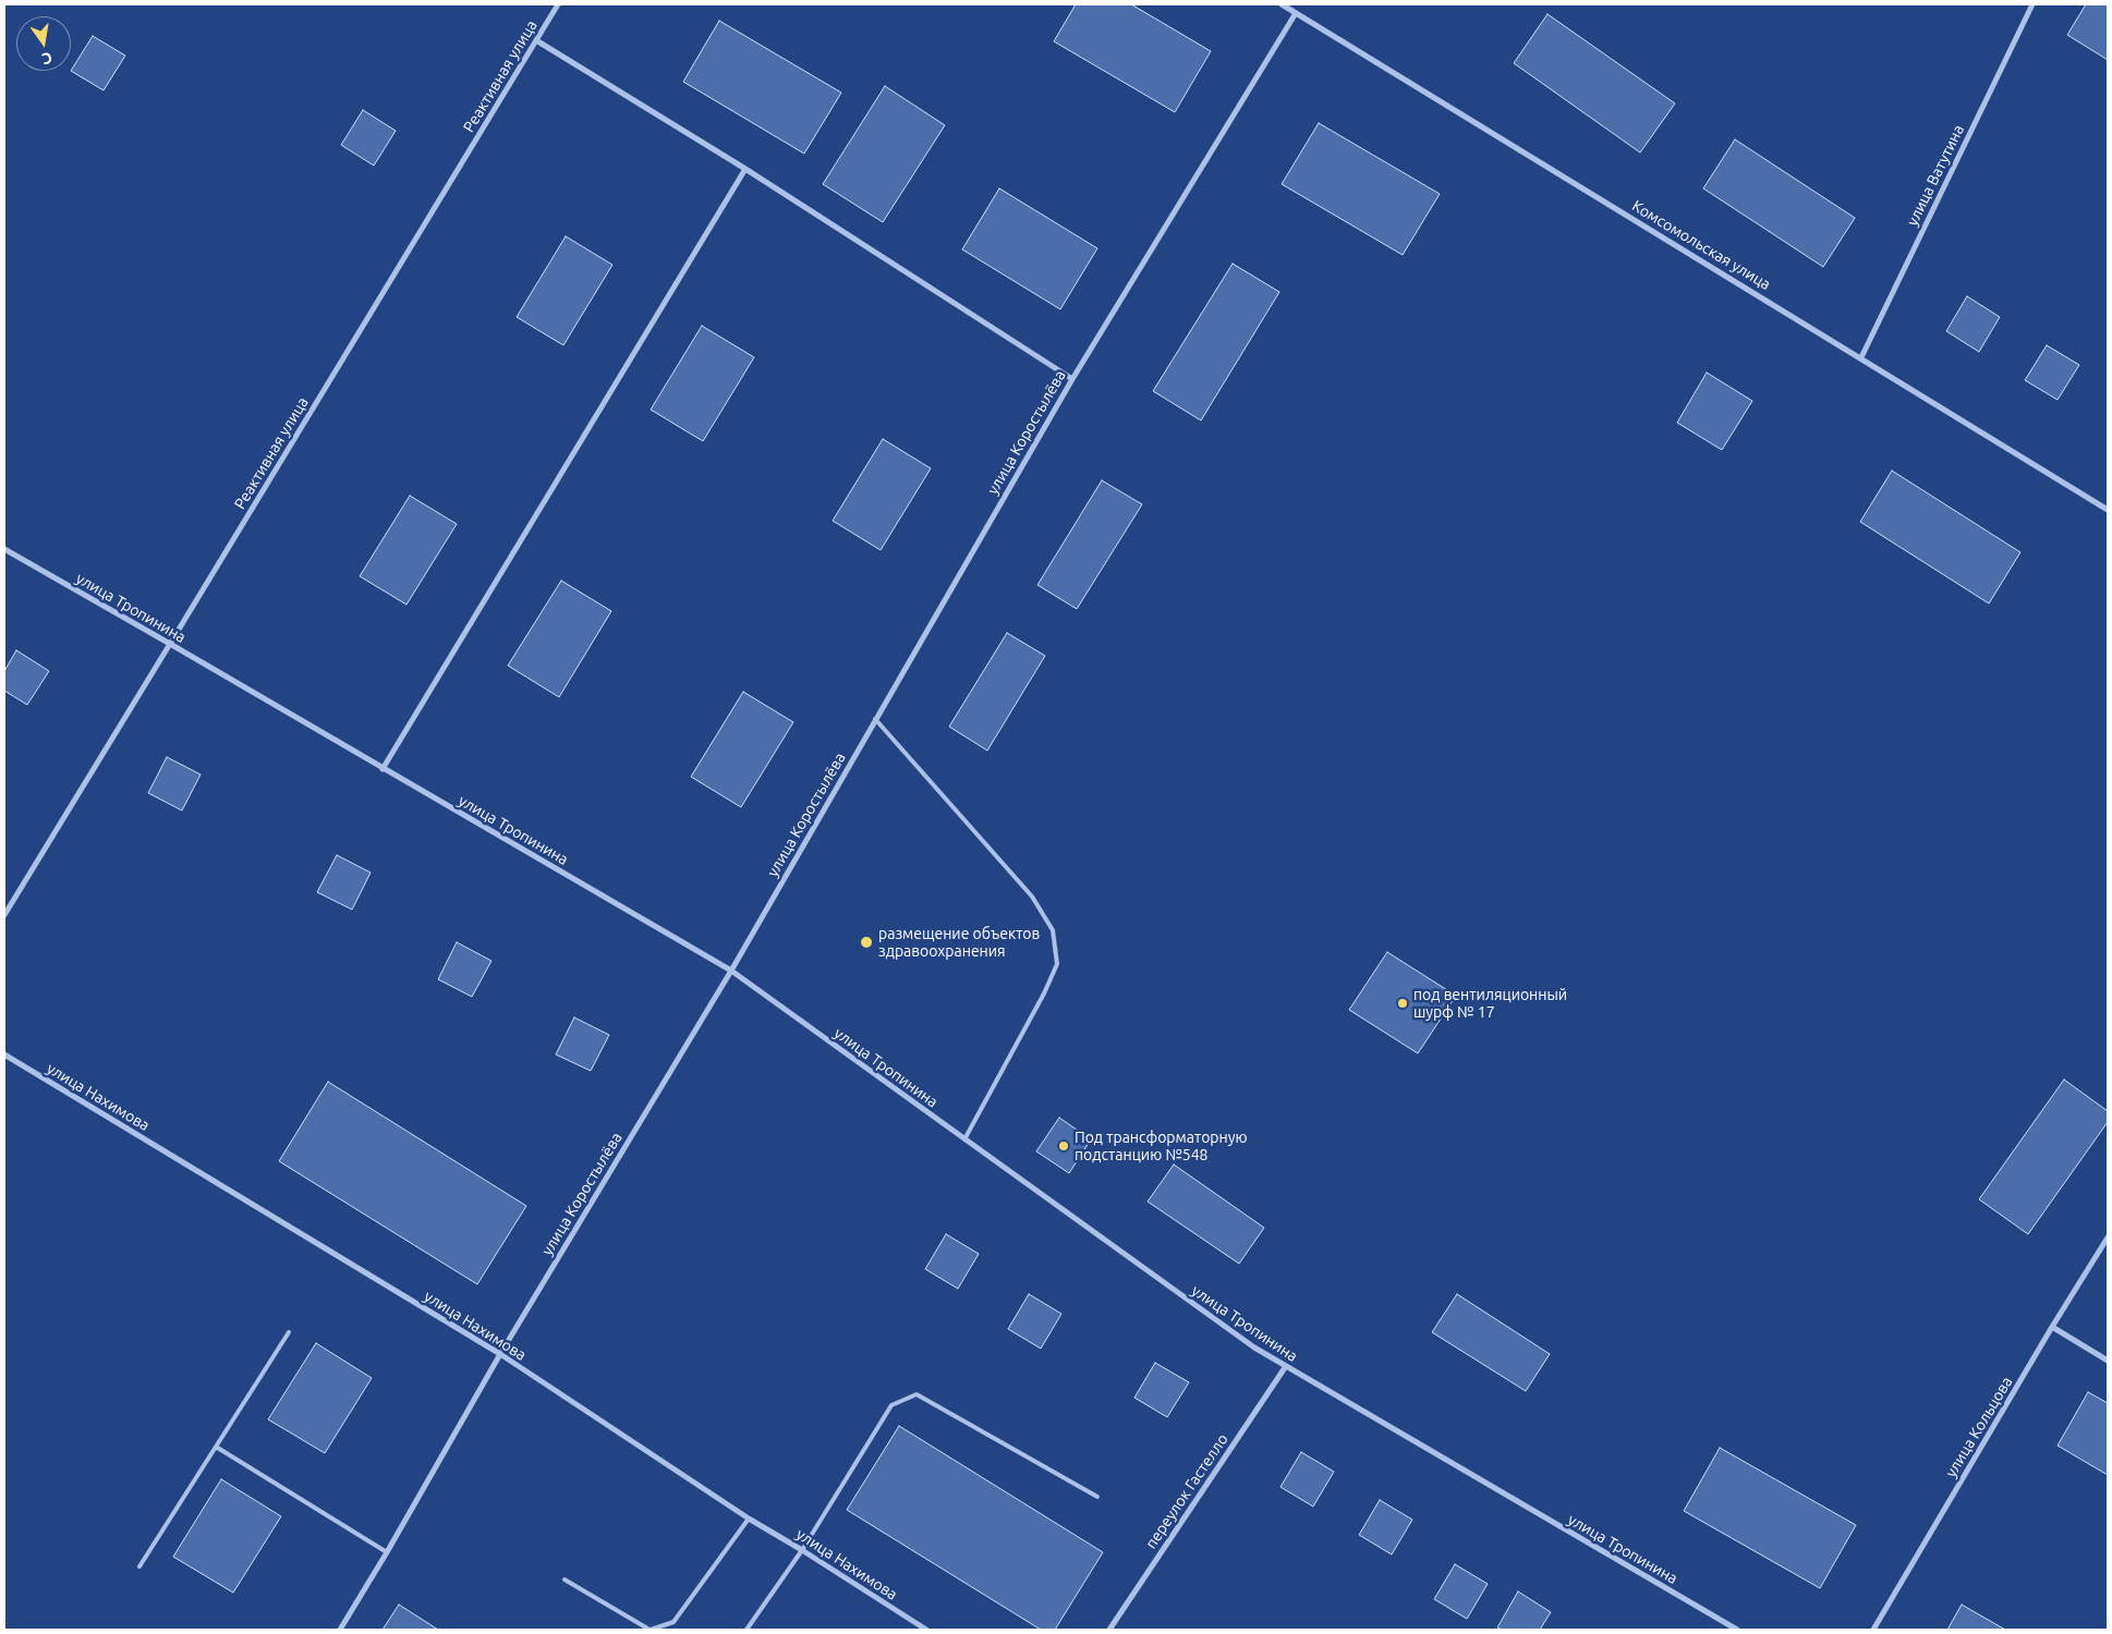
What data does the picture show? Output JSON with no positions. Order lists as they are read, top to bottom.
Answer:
{
  "streets": {
    "street": [
      "Реактивная улица",
      "улица Ватутина",
      "Комсомольская улица",
      "улица Коростылёва",
      "улица Тропинина",
      "улица Нахимова",
      "улица Кольцова",
      "переулок Гастелло"
    ]
  },
  "crossings": [
    ["Реактивная улица", "улица Тропинина"],
    ["улица Ватутина", "Комсомольская улица"],
    ["Комсомольская улица", "улица Коростылёва"],
    ["улица Коростылёва", "улица Тропинина"],
    ["улица Коростылёва", "улица Нахимова"],
    ["улица Тропинина", "переулок Гастелло"]
  ],
  "places": ["размещение объектов здравоохранения", "под вентиляционный шурф № 17", "Под трансформаторную подстанцию №548"],
  "north": "bottom"
}
